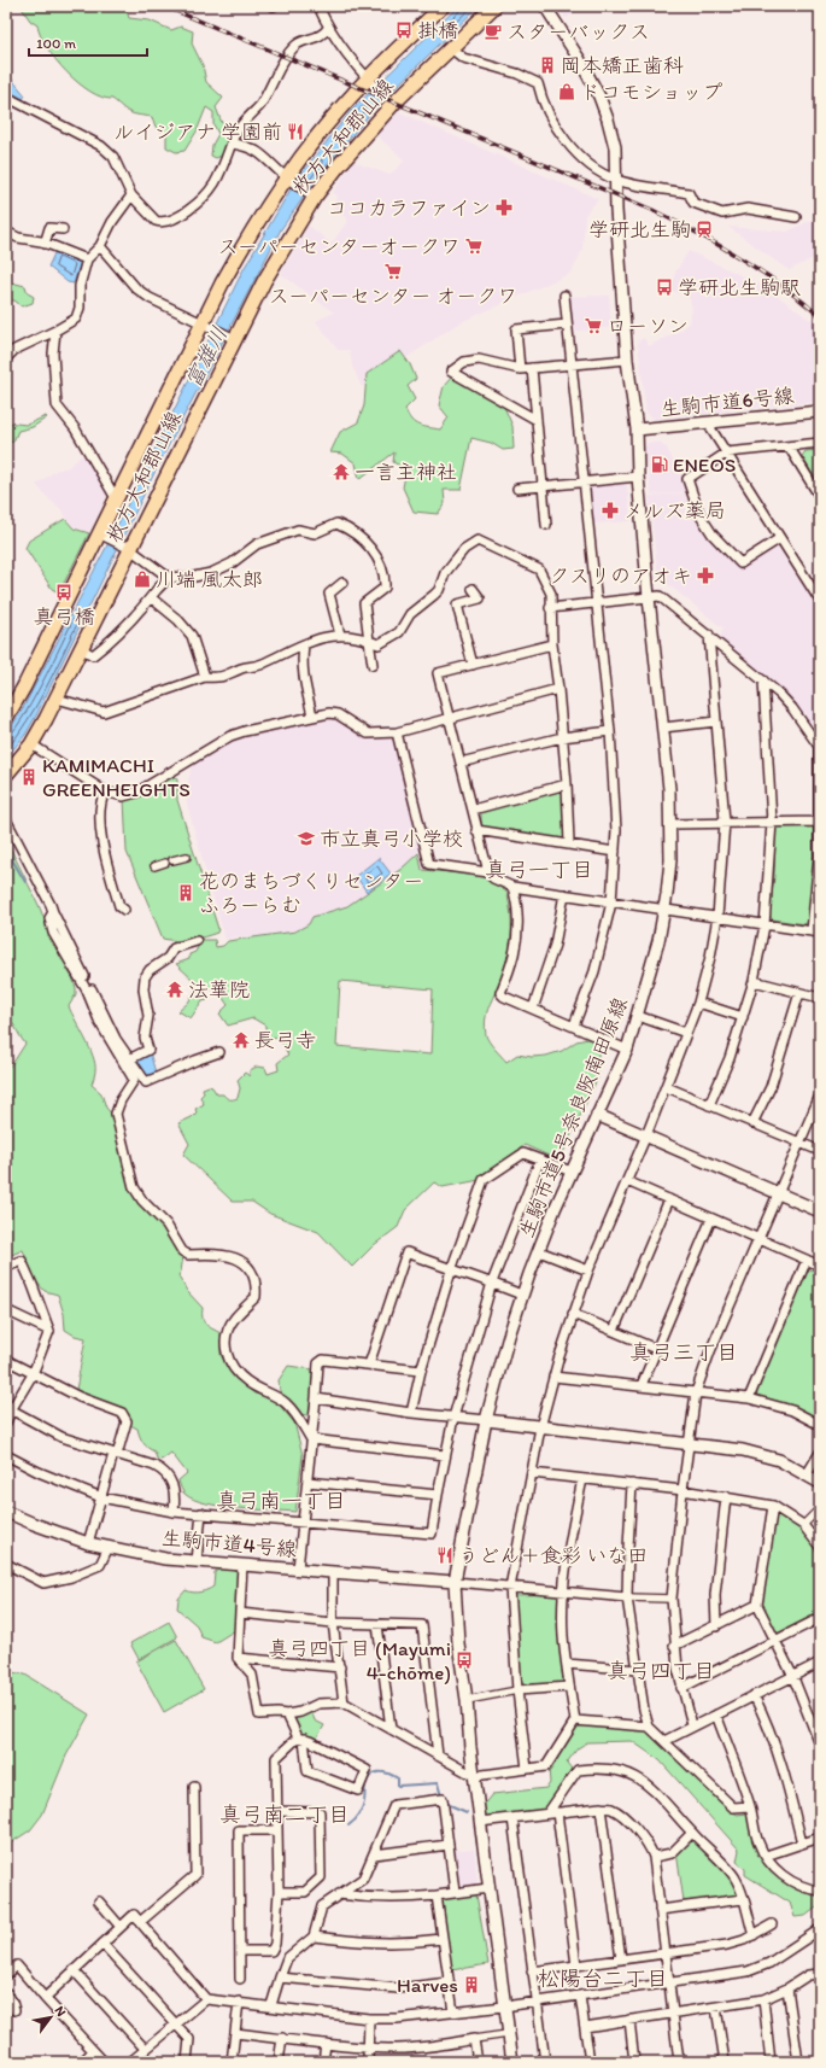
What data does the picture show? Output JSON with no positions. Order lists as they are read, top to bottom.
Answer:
{
  "streets": {
    "main road": ["枚方大和郡山線"],
    "street": ["生駒市道6号線", "生駒市道5号奈良阪南田原線", "生駒市道4号線"]
  },
  "crossings": [
    ["生駒市道6号線", "生駒市道5号奈良阪南田原線"],
    ["生駒市道5号奈良阪南田原線", "生駒市道4号線"]
  ],
  "districts": [
    "真弓一丁目",
    "真弓三丁目",
    "真弓南一丁目",
    "真弓四丁目",
    "真弓南二丁目",
    "松陽台二丁目"
  ],
  "water": ["富雄川"],
  "places": {
    "bus stop": [
      "掛橋",
      "学研北生駒駅",
      "真弓橋",
      "真弓四丁目 (Mayumi 4-chōme)"
    ],
    "cafe": ["スターバックス"],
    "building": [
      "岡本矯正歯科",
      "KAMIMACHI GREENHEIGHTS",
      "花のまちづくりセンター ふろーらむ",
      "Harves"
    ],
    "shop": ["ドコモショップ", "川端 風太郎"],
    "restaurant": ["ルイジアナ 学園前", "うどん＋食彩 いな田"],
    "pharmacy": ["ココカラファイン", "メルズ薬局", "クスリのアオキ"],
    "station": ["学研北生駒"],
    "supermarket": ["スーパーセンターオークワ", "スーパーセンター オークワ", "ローソン"],
    "fuel station": ["ENEOS"],
    "temple": ["一言主神社", "法華院", "長弓寺"],
    "school or university": ["市立真弓小学校"]
  },
  "scale_bar": "100 m",
  "north": "top right"
}
